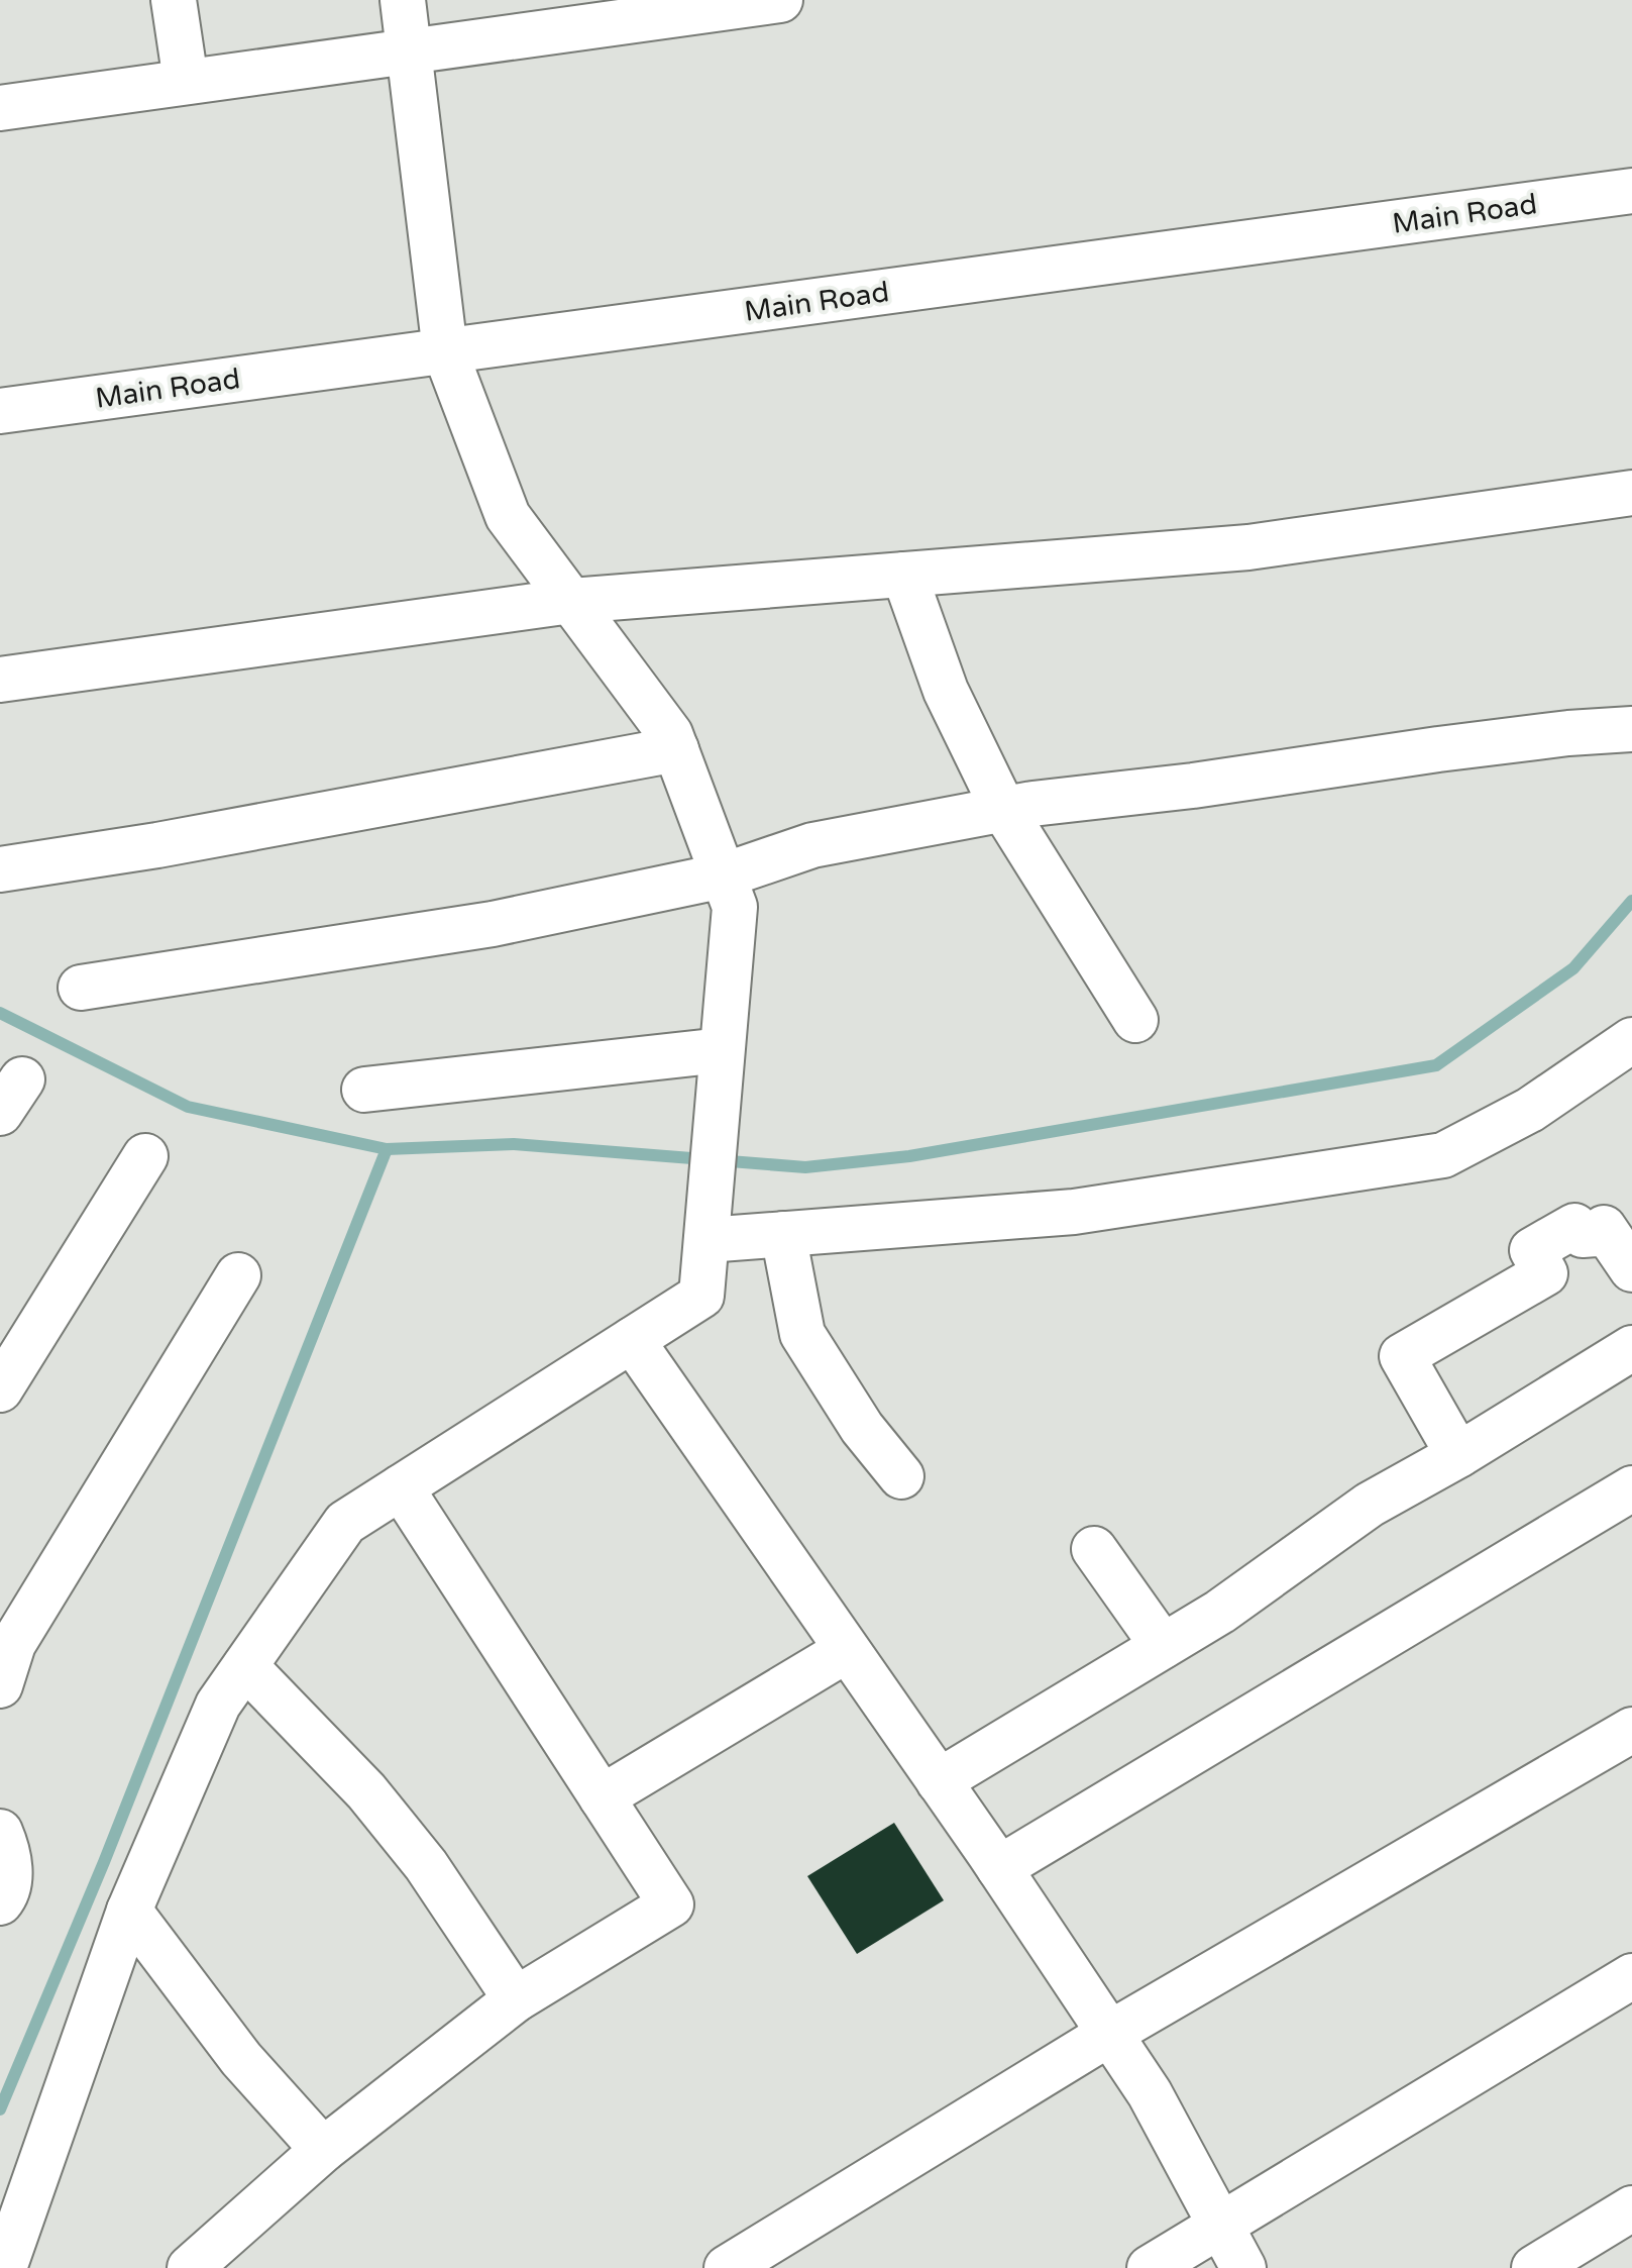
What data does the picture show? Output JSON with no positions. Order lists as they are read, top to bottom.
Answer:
{
  "streets": {
    "street": ["Main Road"]
  }
}
